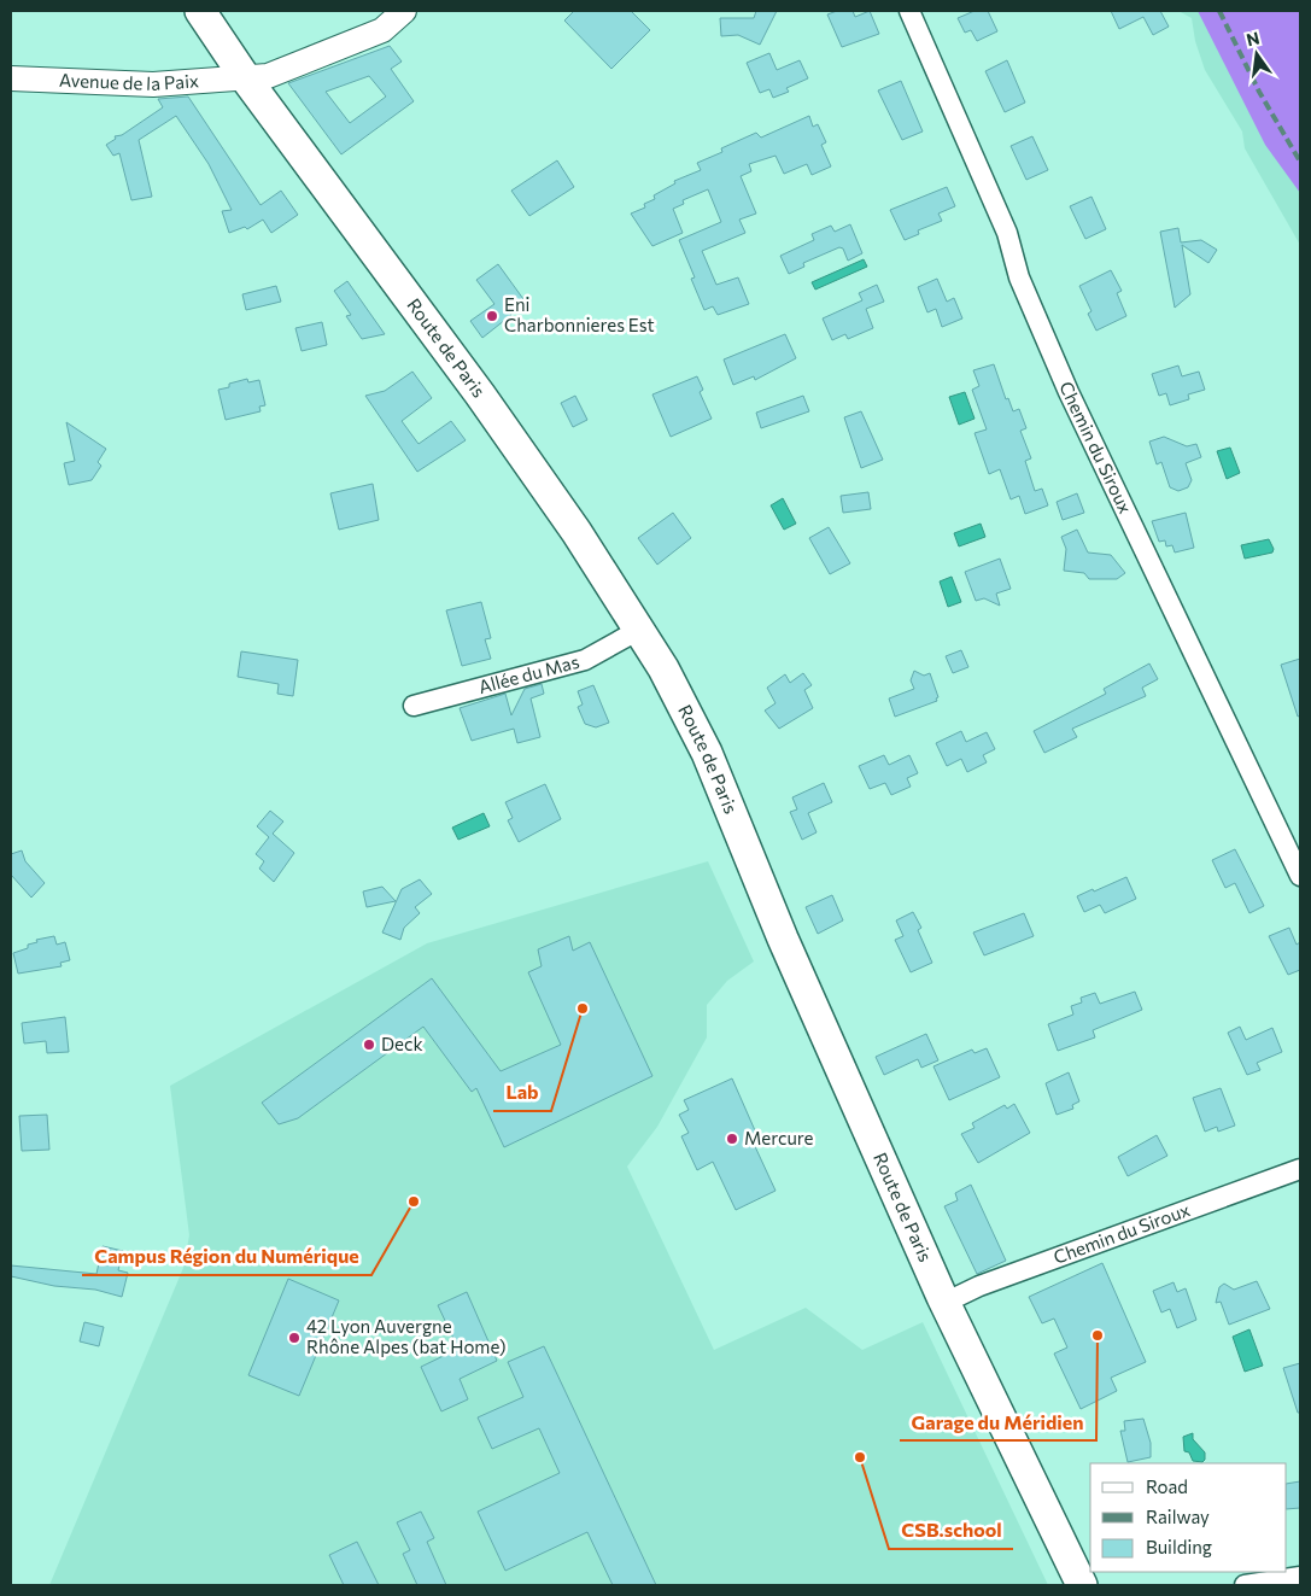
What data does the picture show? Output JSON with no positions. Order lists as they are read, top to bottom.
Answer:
{
  "streets": {
    "main road": ["Route de Paris"],
    "street": ["Avenue de la Paix", "Chemin du Siroux", "Allée du Mas"]
  },
  "crossings": [
    ["Avenue de la Paix", "Route de Paris"],
    ["Route de Paris", "Chemin du Siroux"],
    ["Route de Paris", "Allée du Mas"]
  ],
  "places": [
    "Eni Charbonnieres Est",
    "Lab",
    "Deck",
    "Mercure",
    "Campus Région du Numérique",
    "Garage du Méridien",
    "42 Lyon Auvergne Rhône Alpes (bat Home)",
    "CSB.school"
  ],
  "legend": ["Road", "Railway", "Building"],
  "north": "top"
}
